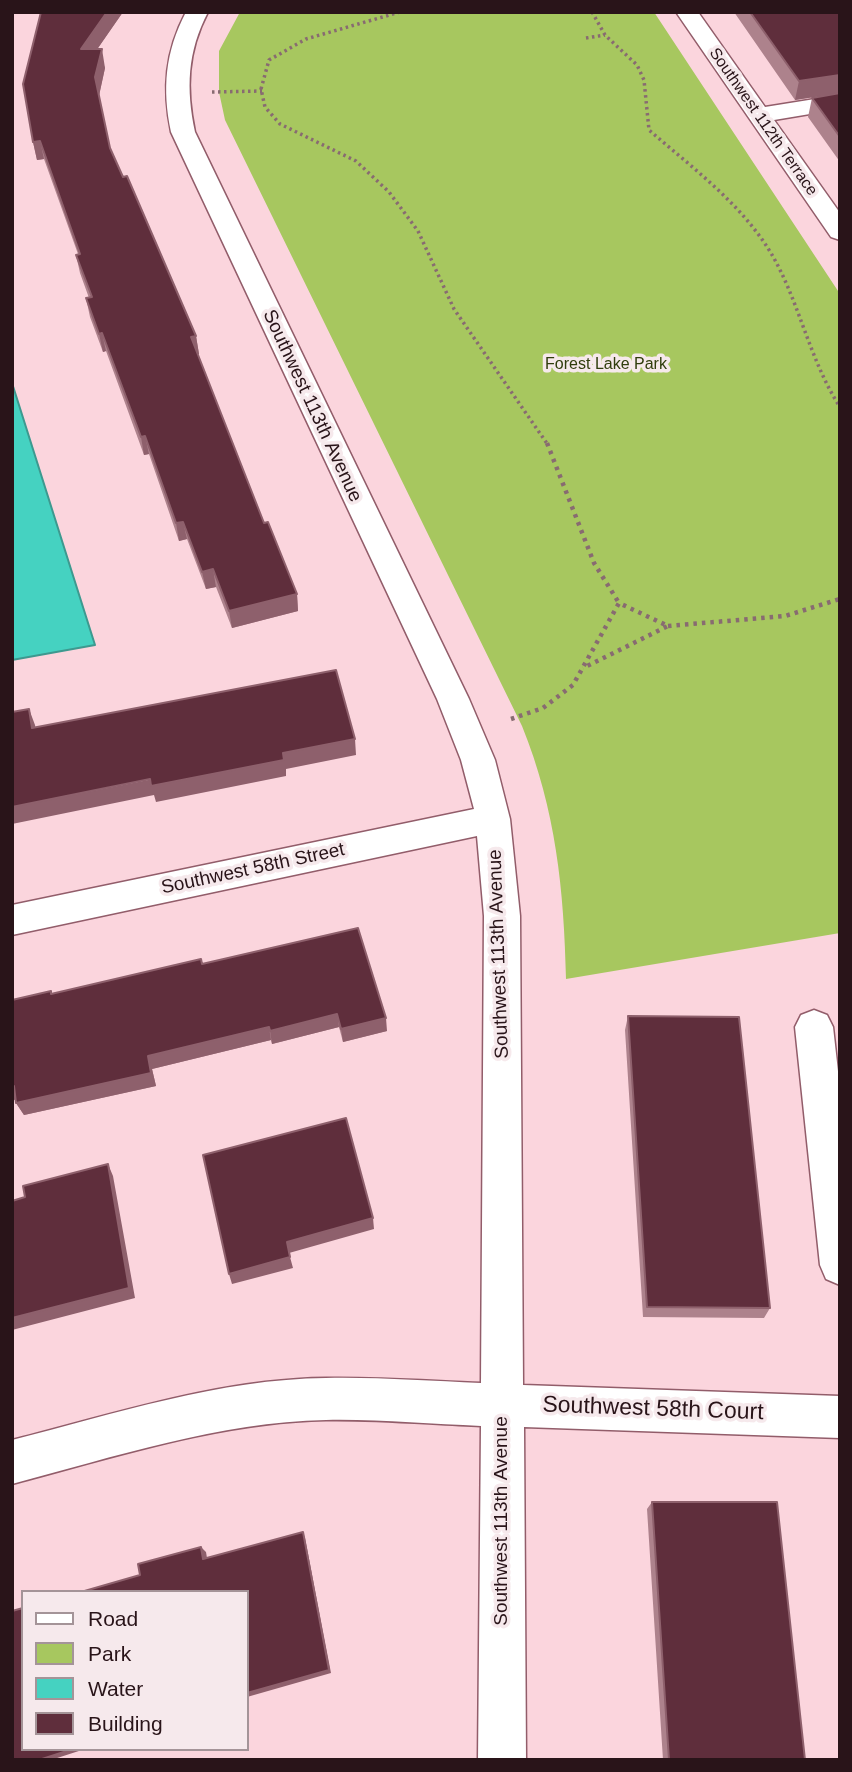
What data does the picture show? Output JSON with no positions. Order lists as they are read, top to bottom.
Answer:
{
  "streets": {
    "street": [
      "Southwest 112th Terrace",
      "Southwest 113th Avenue",
      "Southwest 58th Street",
      "Southwest 58th Court"
    ]
  },
  "crossings": [
    ["Southwest 113th Avenue", "Southwest 58th Street"],
    ["Southwest 113th Avenue", "Southwest 58th Court"]
  ],
  "parks": ["Forest Lake Park"],
  "legend": [
    "Road",
    "Park",
    "Water",
    "Building"
  ]
}
